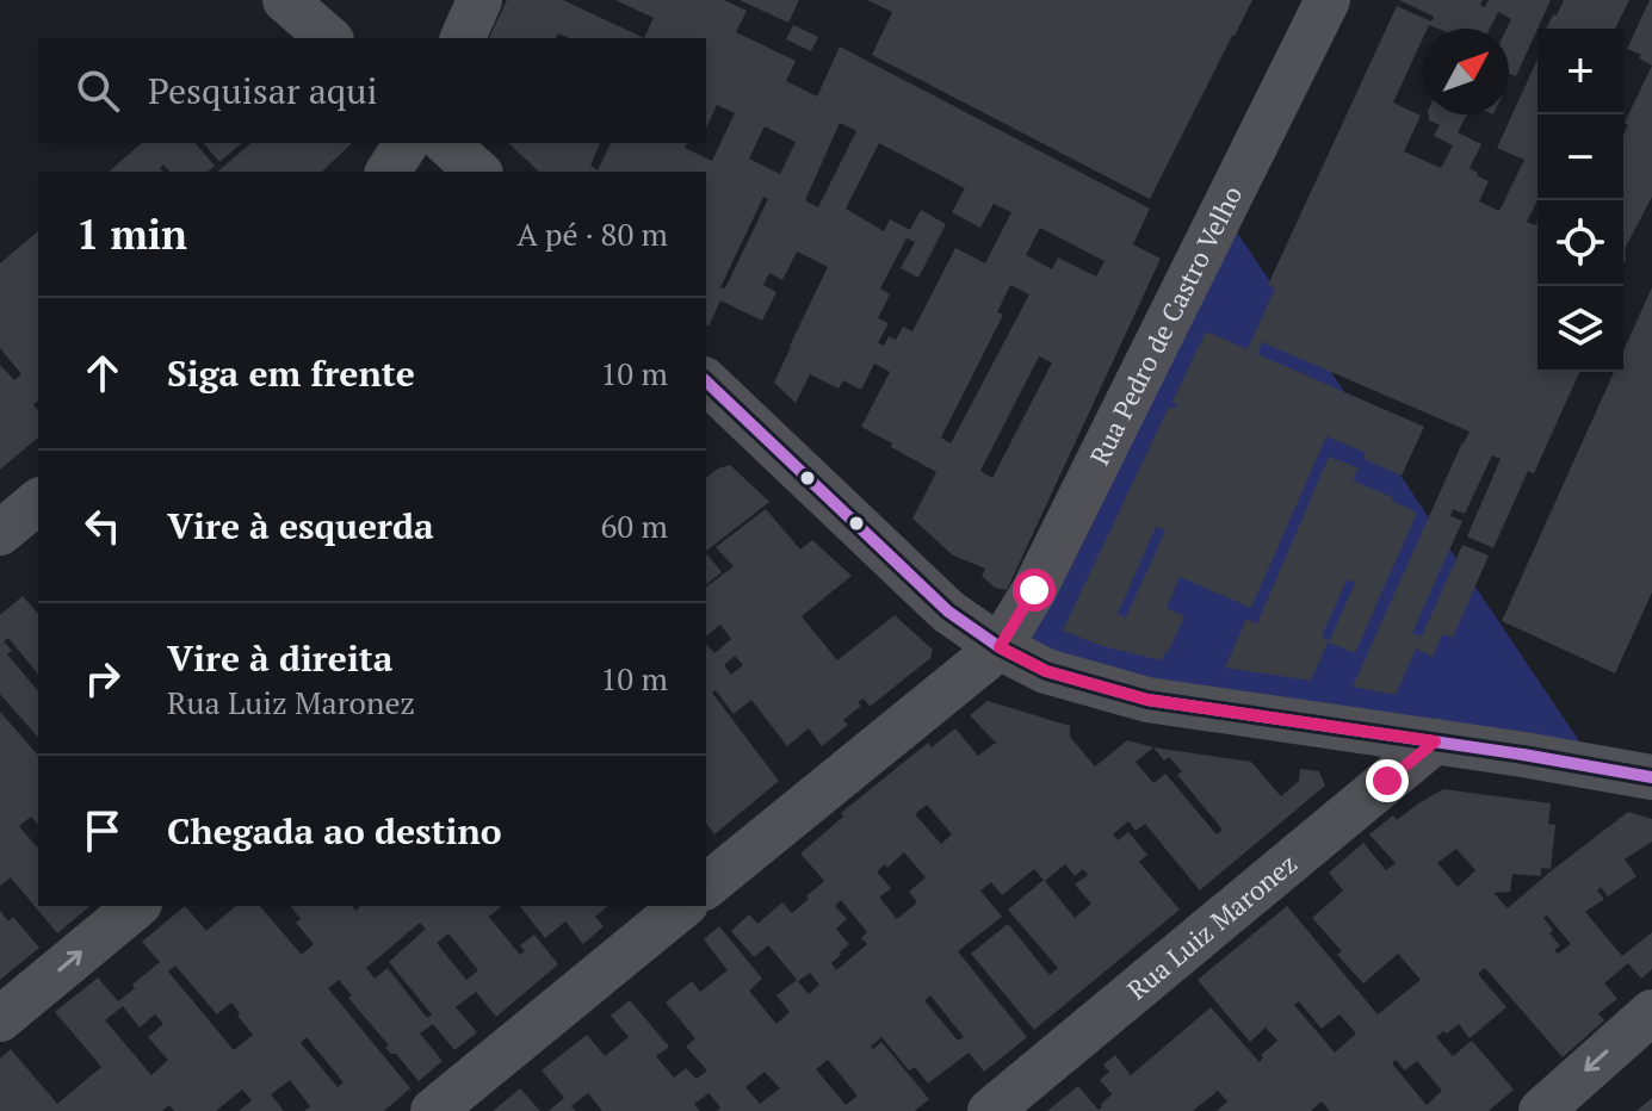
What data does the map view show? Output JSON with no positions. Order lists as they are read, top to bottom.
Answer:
{
  "streets": {
    "street": ["Rua Pedro de Castro Velho", "Rua Luiz Maronez"]
  },
  "north": "top right",
  "page": {
    "map_buttons": ["+", "−"],
    "search": "Pesquisar aqui",
    "heading": ["1 min", "A pé · 80 m"],
    "list": [
      ["Siga em frente", "10 m"],
      ["Vire à esquerda", "60 m"],
      ["Vire à direita", "Rua Luiz Maronez", "10 m"],
      "Chegada ao destino"
    ]
  }
}
